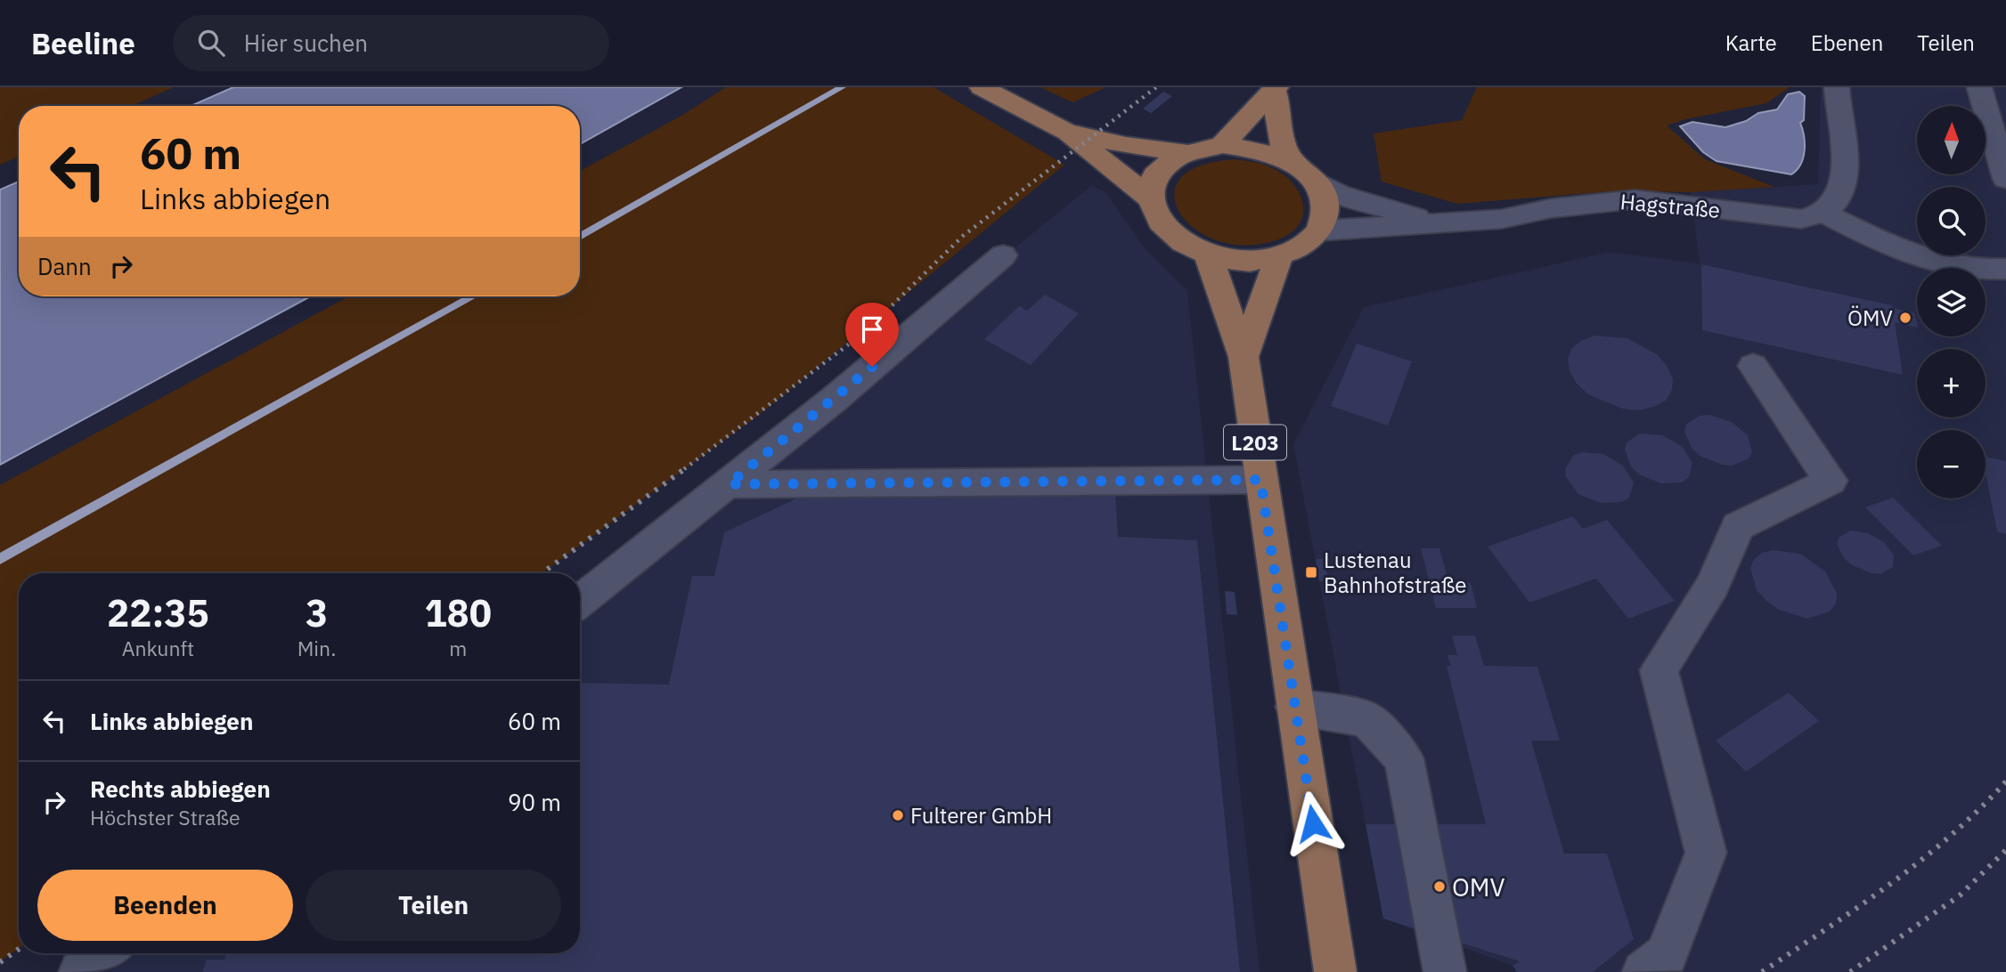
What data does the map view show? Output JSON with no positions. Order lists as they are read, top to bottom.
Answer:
{
  "streets": {
    "main road": ["Hagstraße", "L203"]
  },
  "crossings": [
    ["Hagstraße", "L203"]
  ],
  "places": {
    "other": ["ÖMV", "Fulterer GmbH", "OMV"],
    "transit": ["Lustenau Bahnhofstraße"]
  },
  "north": "top",
  "page": {
    "header": "Beeline",
    "search": "Hier suchen",
    "nav": ["Karte", "Ebenen", "Teilen"],
    "map_buttons": ["+", "−"],
    "turn": ["60 m", "Links abbiegen"],
    "then": "Dann",
    "eta": [
      "22:35",
      "Ankunft",
      "3",
      "Min.",
      "180",
      "m"
    ],
    "list": [
      {
        "name": "Links abbiegen",
        "value": "60 m"
      },
      {
        "name": "Rechts abbiegen",
        "note": "Höchster Straße",
        "value": "90 m"
      }
    ],
    "buttons": ["Beenden", "Teilen"]
  }
}
